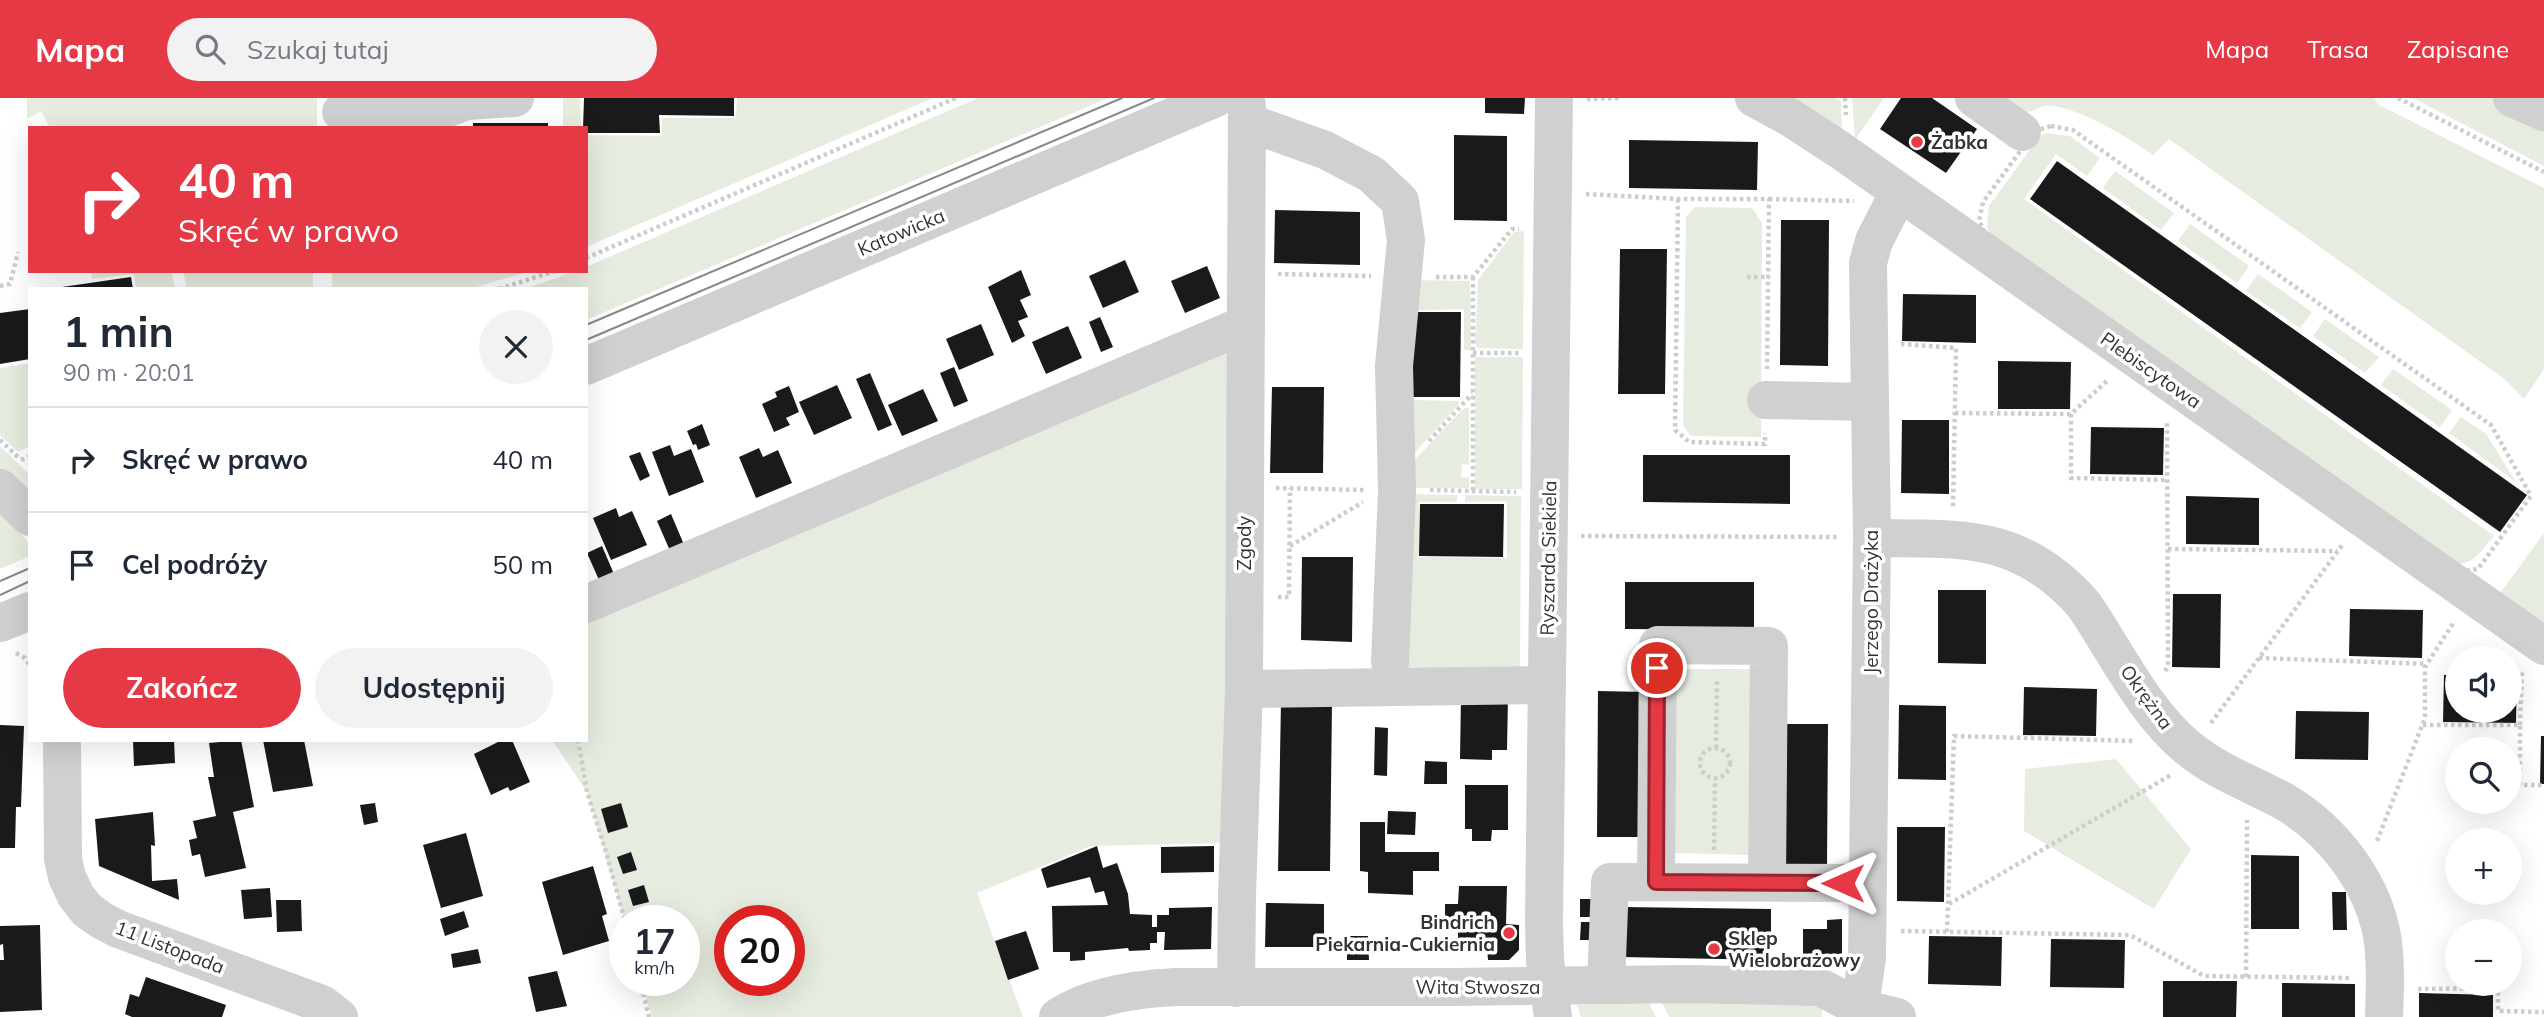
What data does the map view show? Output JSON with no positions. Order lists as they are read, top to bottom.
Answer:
{
  "streets": {
    "street": [
      "Katowicka",
      "Plebiscytowa",
      "Zgody",
      "Ryszarda Siekiela",
      "Jerzego Drażyka",
      "Okrężna",
      "11 Listopada",
      "Wita Stwosza"
    ]
  },
  "crossings": [
    ["Plebiscytowa", "Jerzego Drażyka"],
    ["Zgody", "Wita Stwosza"],
    ["Ryszarda Siekiela", "Wita Stwosza"],
    ["Jerzego Drażyka", "Okrężna"],
    ["Jerzego Drażyka", "Wita Stwosza"]
  ],
  "places": ["Żabka", "Bindrich Piekarnia-Cukiernia", "Sklep Wielobrażowy"],
  "page": {
    "header": "Mapa",
    "search": "Szukaj tutaj",
    "nav": ["Mapa", "Trasa", "Zapisane"],
    "turn": ["40 m", "Skręć w prawo"],
    "heading": ["1 min", "90 m · 20:01"],
    "list": [
      {
        "name": "Skręć w prawo",
        "value": "40 m"
      },
      {
        "name": "Cel podróży",
        "value": "50 m"
      }
    ],
    "buttons": ["Zakończ", "Udostępnij"],
    "map_buttons": ["+", "−"],
    "speed": "17 km/h",
    "limit": "20"
  }
}
